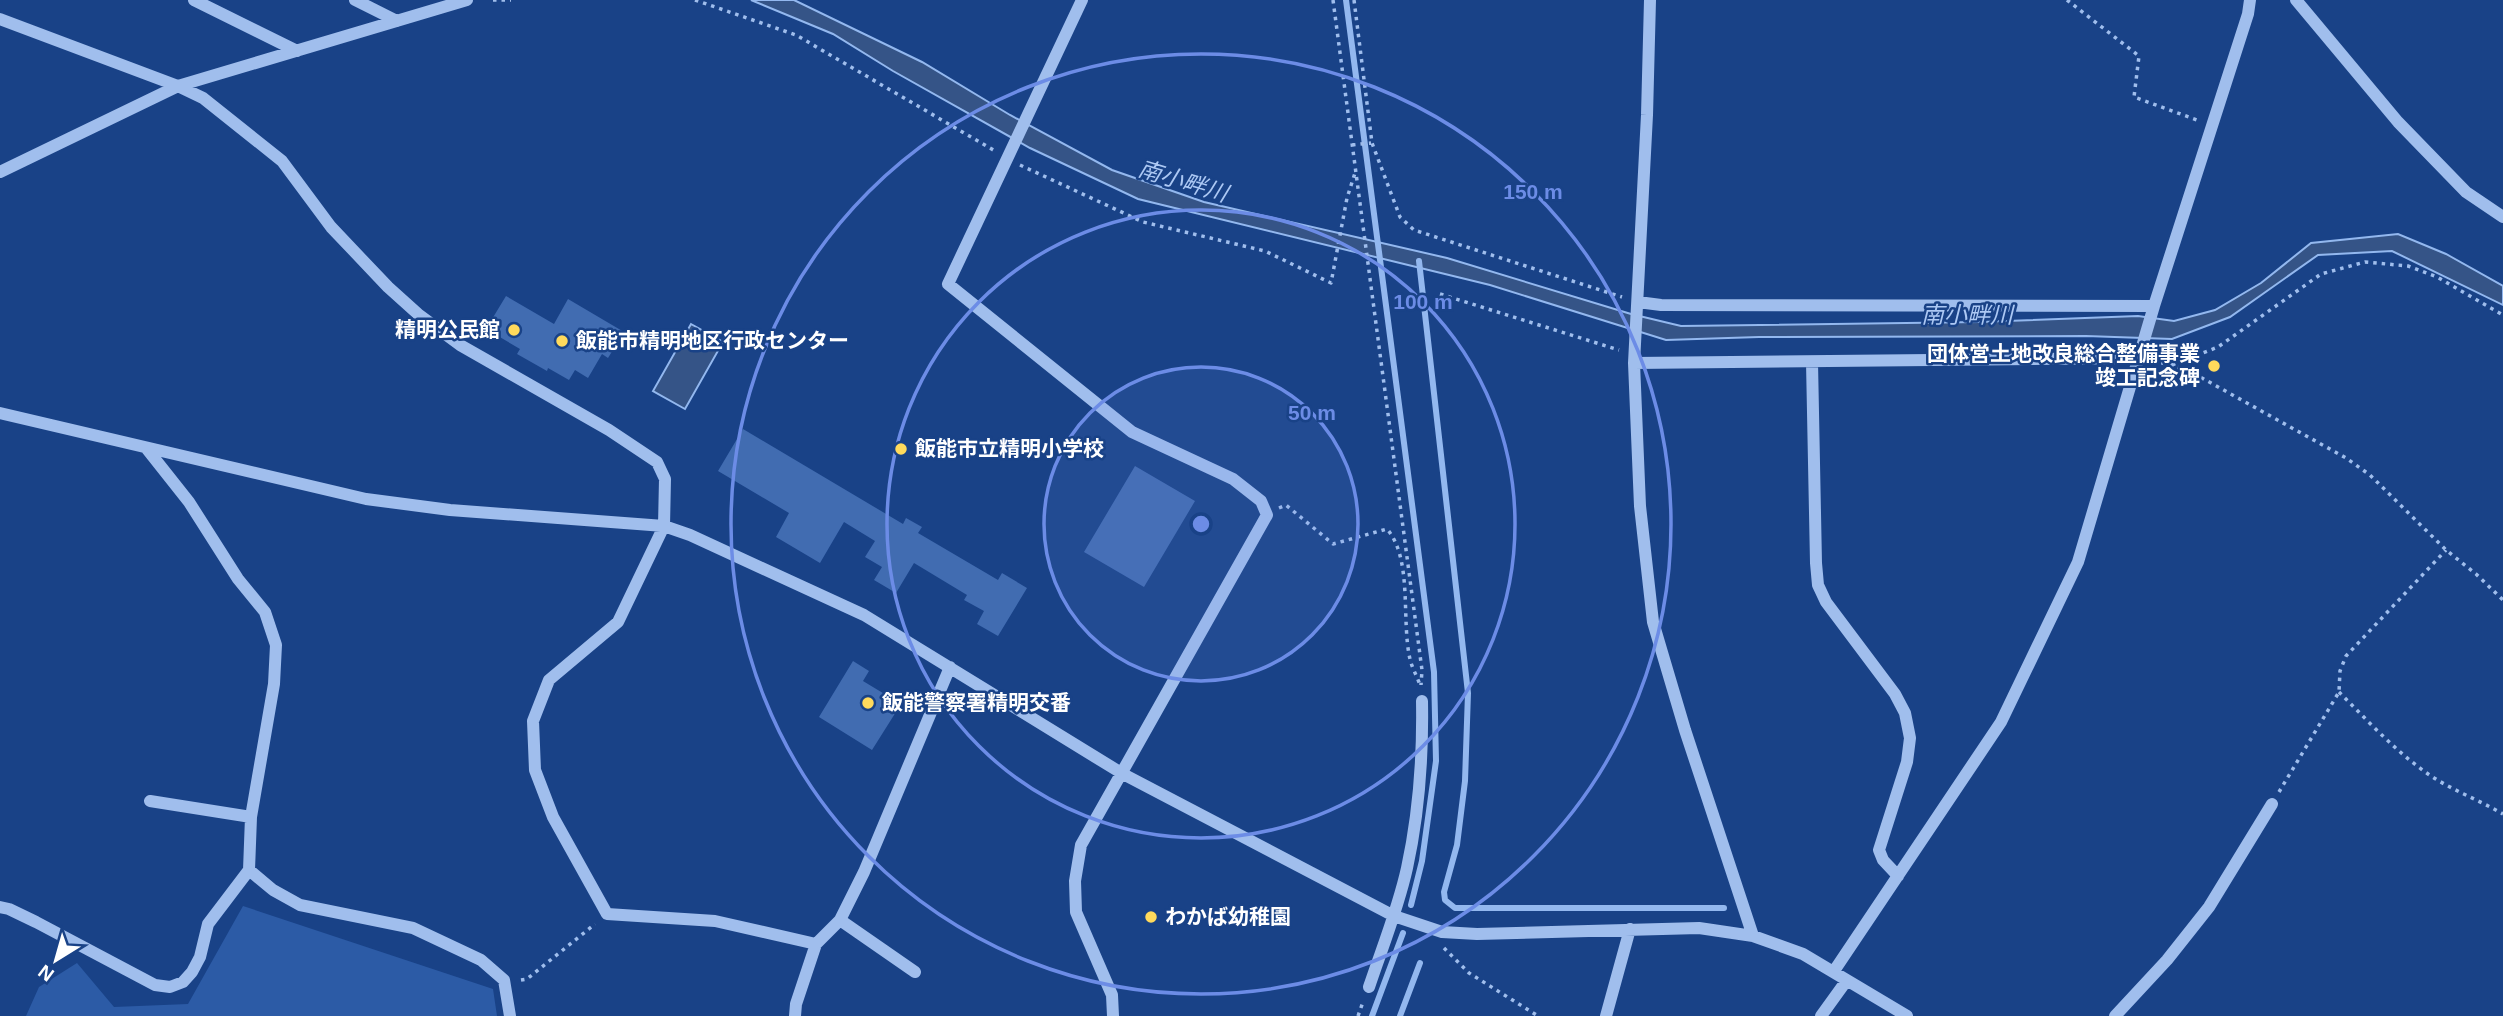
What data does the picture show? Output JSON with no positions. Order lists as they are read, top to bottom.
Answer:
{
  "water": ["南小畔川"],
  "places": [
    "精明公民館",
    "飯能市精明地区行政センター",
    "団体営土地改良総合整備事業 竣工記念碑",
    "飯能市立精明小学校",
    "飯能警察署精明交番",
    "わかば幼稚園"
  ],
  "north": "bottom left",
  "rings": ["150 m", "100 m", "50 m"]
}
